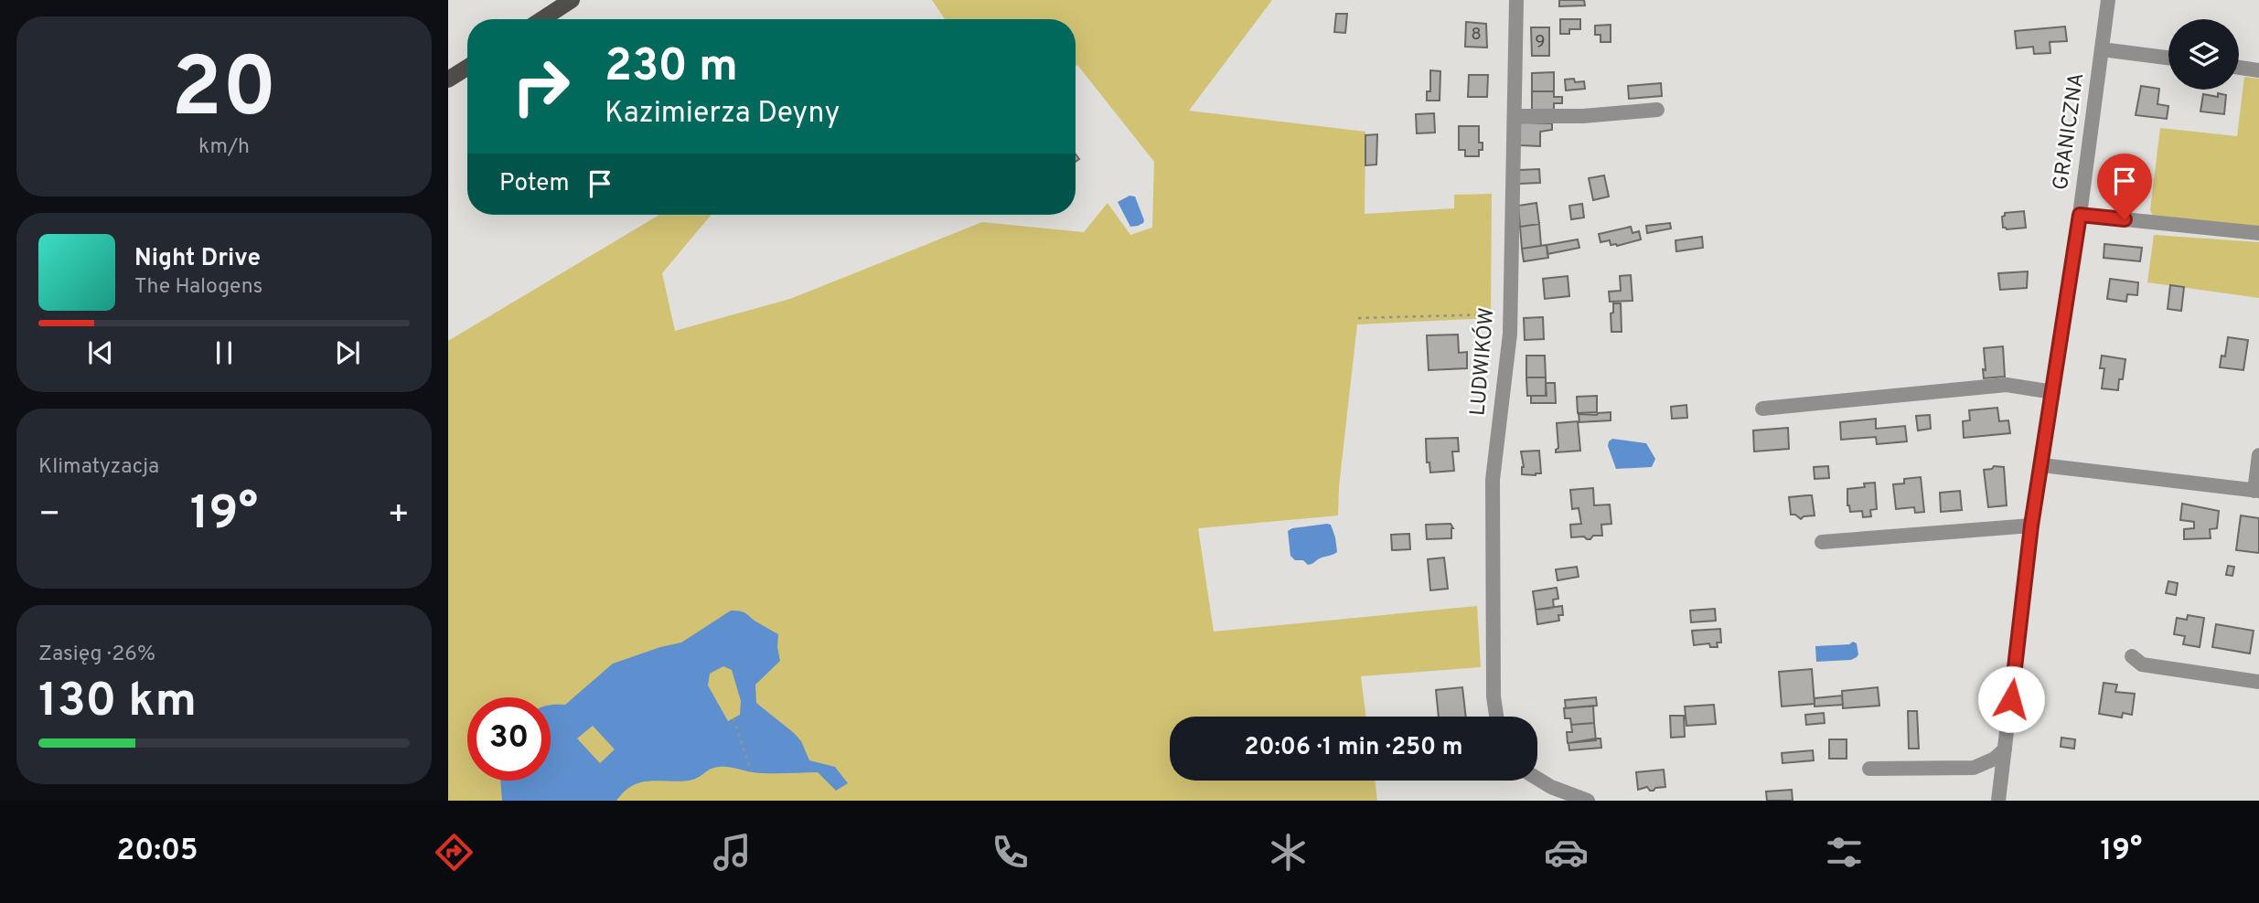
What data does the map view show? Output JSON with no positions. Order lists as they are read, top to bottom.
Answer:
{
  "streets": {
    "street": ["GRANICZNA", "LUDWIKÓW"]
  },
  "house_numbers": ["8", "9"],
  "page": {
    "tile": [
      ["20", "km/h"],
      "Klimatyzacja",
      ["Zasięg · 26%", "130 km"]
    ],
    "turn": ["230 m", "Kazimierza Deyny"],
    "then": "Potem",
    "song": ["Night Drive", "The Halogens"],
    "heat": ["−", "19°", "+"],
    "limit": "30",
    "trip": "20:06 · 1 min · 250 m",
    "tabs": ["20:05", "19°"]
  }
}
